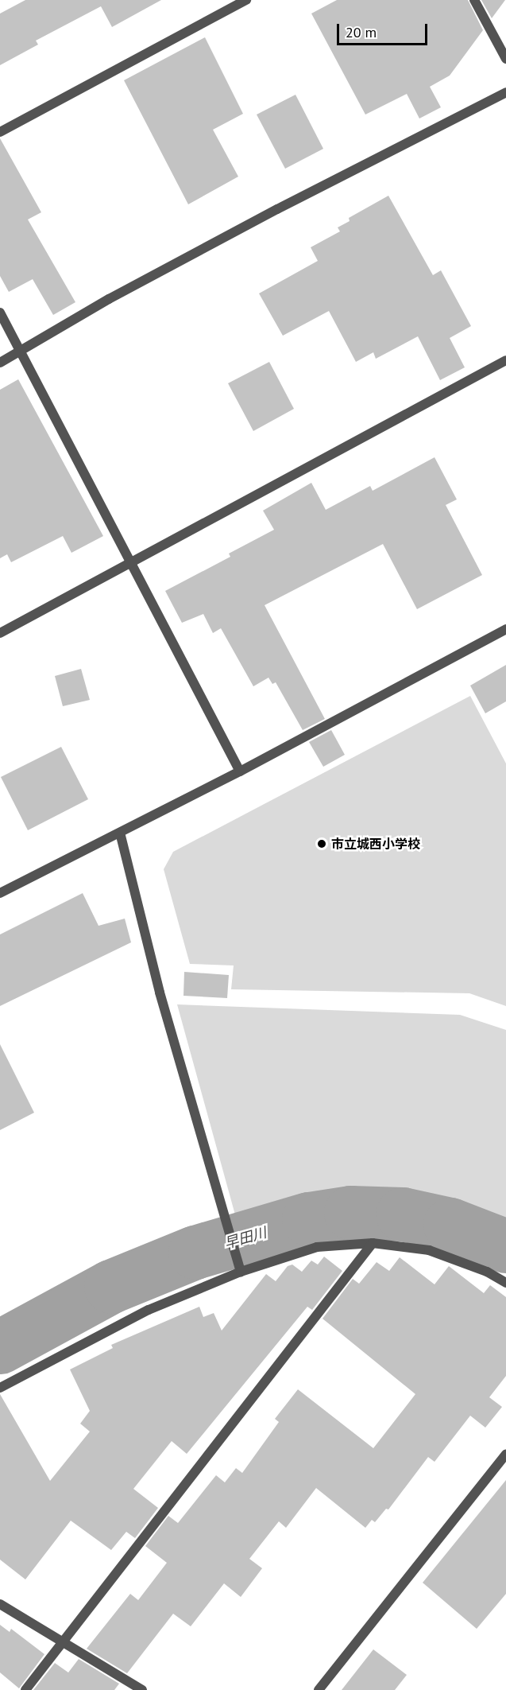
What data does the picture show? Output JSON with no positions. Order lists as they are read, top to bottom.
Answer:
{
  "water": ["早田川"],
  "places": ["市立城西小学校"],
  "scale_bar": "20 m"
}
